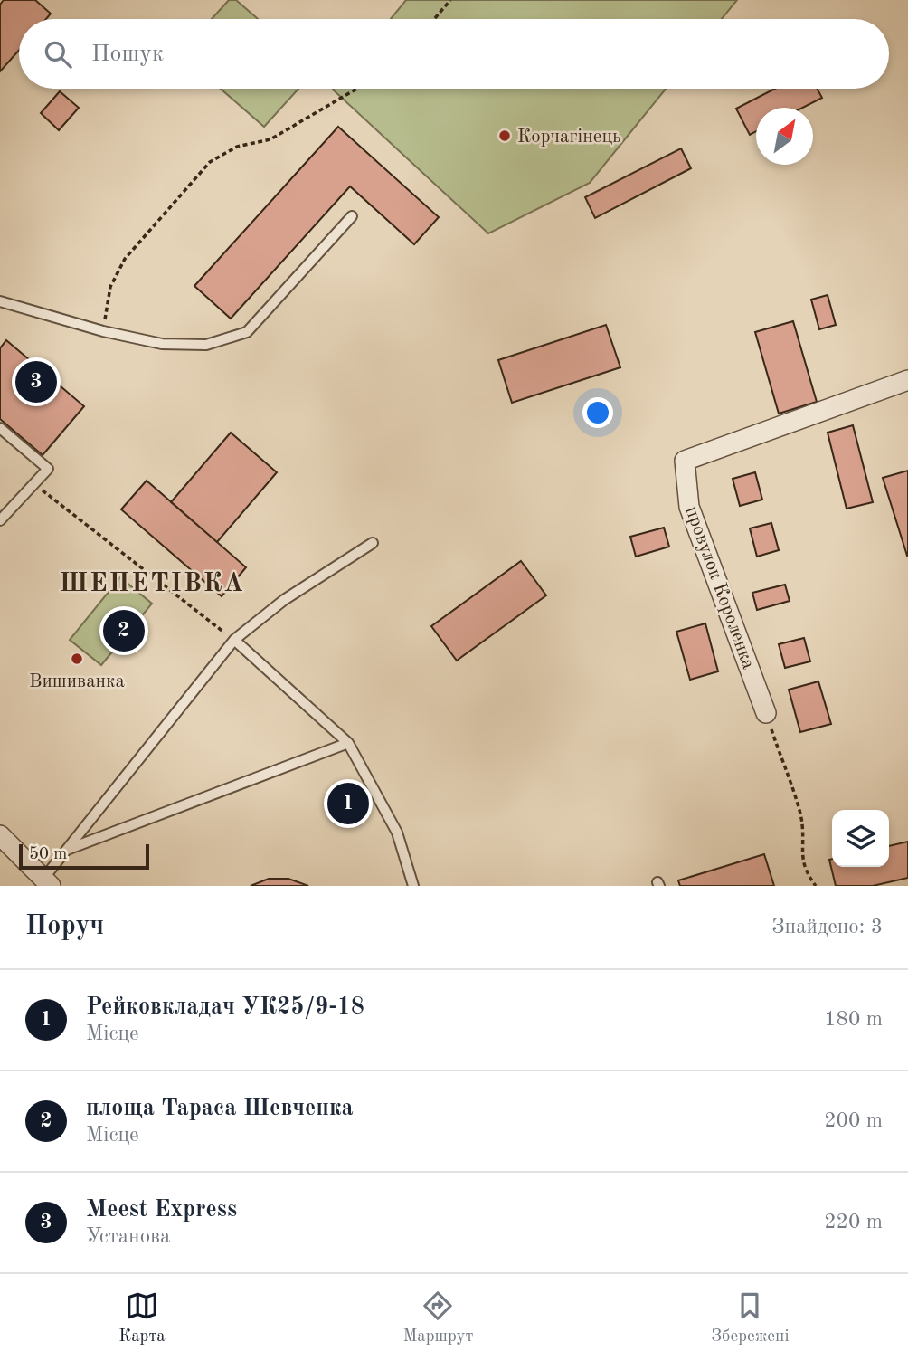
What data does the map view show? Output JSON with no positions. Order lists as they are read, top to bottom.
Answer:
{
  "streets": {
    "street": ["провулок Короленка"]
  },
  "districts": ["ШЕПЕТІВКА"],
  "places": ["Корчагінець", "Вишиванка"],
  "scale_bar": "50 m",
  "north": "top right",
  "page": {
    "search": "Пошук",
    "pins": ["3", "2", "1"],
    "scale": "50 m",
    "heading": ["Поруч", "Знайдено: 3"],
    "list": [
      {
        "mark": "1",
        "name": "Рейковкладач УК25/9-18",
        "note": "Місце",
        "value": "180 m"
      },
      {
        "mark": "2",
        "name": "площа Тараса Шевченка",
        "note": "Місце",
        "value": "200 m"
      },
      {
        "mark": "3",
        "name": "Meest Express",
        "note": "Установа",
        "value": "220 m"
      }
    ],
    "nav": ["Карта", "Маршрут", "Збережені"]
  }
}
